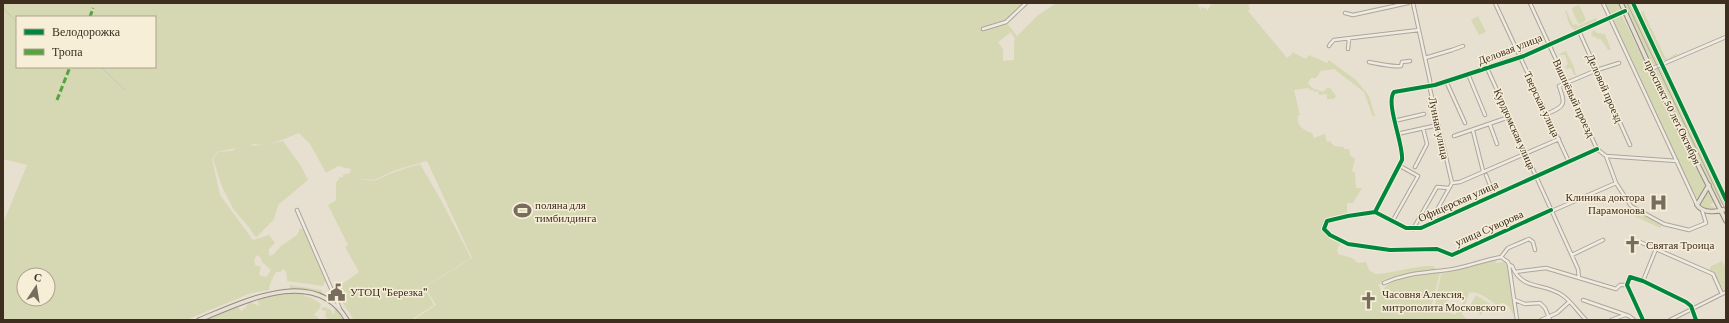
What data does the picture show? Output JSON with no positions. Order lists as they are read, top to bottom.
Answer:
{
  "streets": {
    "main road": ["проспект 50 лет Октября"],
    "street": [
      "Деловая улица",
      "Деловой проезд",
      "Вишнёвый проезд",
      "Тверская улица",
      "Лунная улица",
      "Курдюмская улица",
      "Офицерская улица",
      "улица Суворова"
    ]
  },
  "crossings": [
    ["Деловая улица", "Деловой проезд"],
    ["Деловая улица", "Вишнёвый проезд"],
    ["Деловая улица", "Тверская улица"],
    ["Деловая улица", "проспект 50 лет Октября"],
    ["Деловая улица", "Лунная улица"],
    ["Деловая улица", "Курдюмская улица"],
    ["Вишнёвый проезд", "Офицерская улица"],
    ["Тверская улица", "Офицерская улица"],
    ["Курдюмская улица", "Офицерская улица"],
    ["Курдюмская улица", "улица Суворова"],
    ["Офицерская улица", "улица Суворова"]
  ],
  "places": {
    "hospital": ["Клиника доктора Парамонова"],
    "sports": ["поляна для тимбилдинга"],
    "church": ["Святая Троица", "Часовня Алексия, митрополита Московского"],
    "public building": ["УТОЦ \"Березка\""]
  },
  "legend": ["Велодорожка", "Тропа"],
  "north": "top"
}
